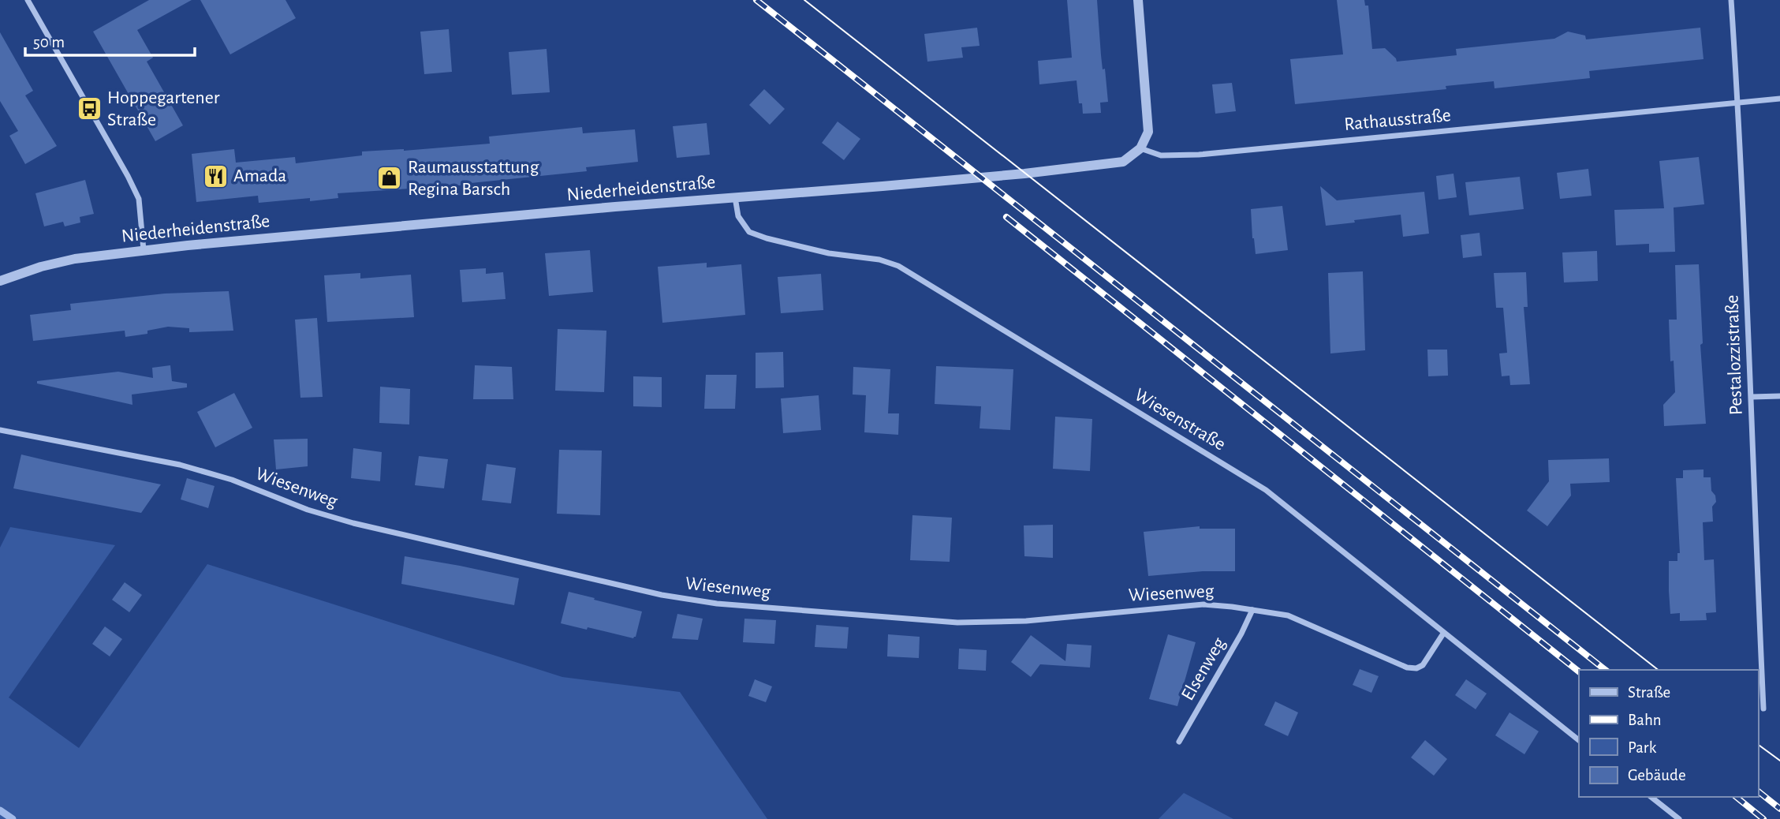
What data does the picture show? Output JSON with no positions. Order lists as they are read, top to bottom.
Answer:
{
  "streets": {
    "street": [
      "Rathausstraße",
      "Niederheidenstraße",
      "Pestalozzistraße",
      "Wiesenstraße",
      "Wiesenweg",
      "Elsenweg"
    ]
  },
  "crossings": [
    ["Rathausstraße", "Niederheidenstraße"],
    ["Rathausstraße", "Pestalozzistraße"],
    ["Niederheidenstraße", "Wiesenstraße"],
    ["Wiesenstraße", "Wiesenweg"],
    ["Wiesenweg", "Elsenweg"]
  ],
  "places": {
    "bus stop": ["Hoppegartener Straße"],
    "restaurant": ["Amada"],
    "shop": ["Raumausstattung Regina Barsch"]
  },
  "legend": [
    "Straße",
    "Bahn",
    "Park",
    "Gebäude"
  ],
  "scale_bar": "50 m"
}
